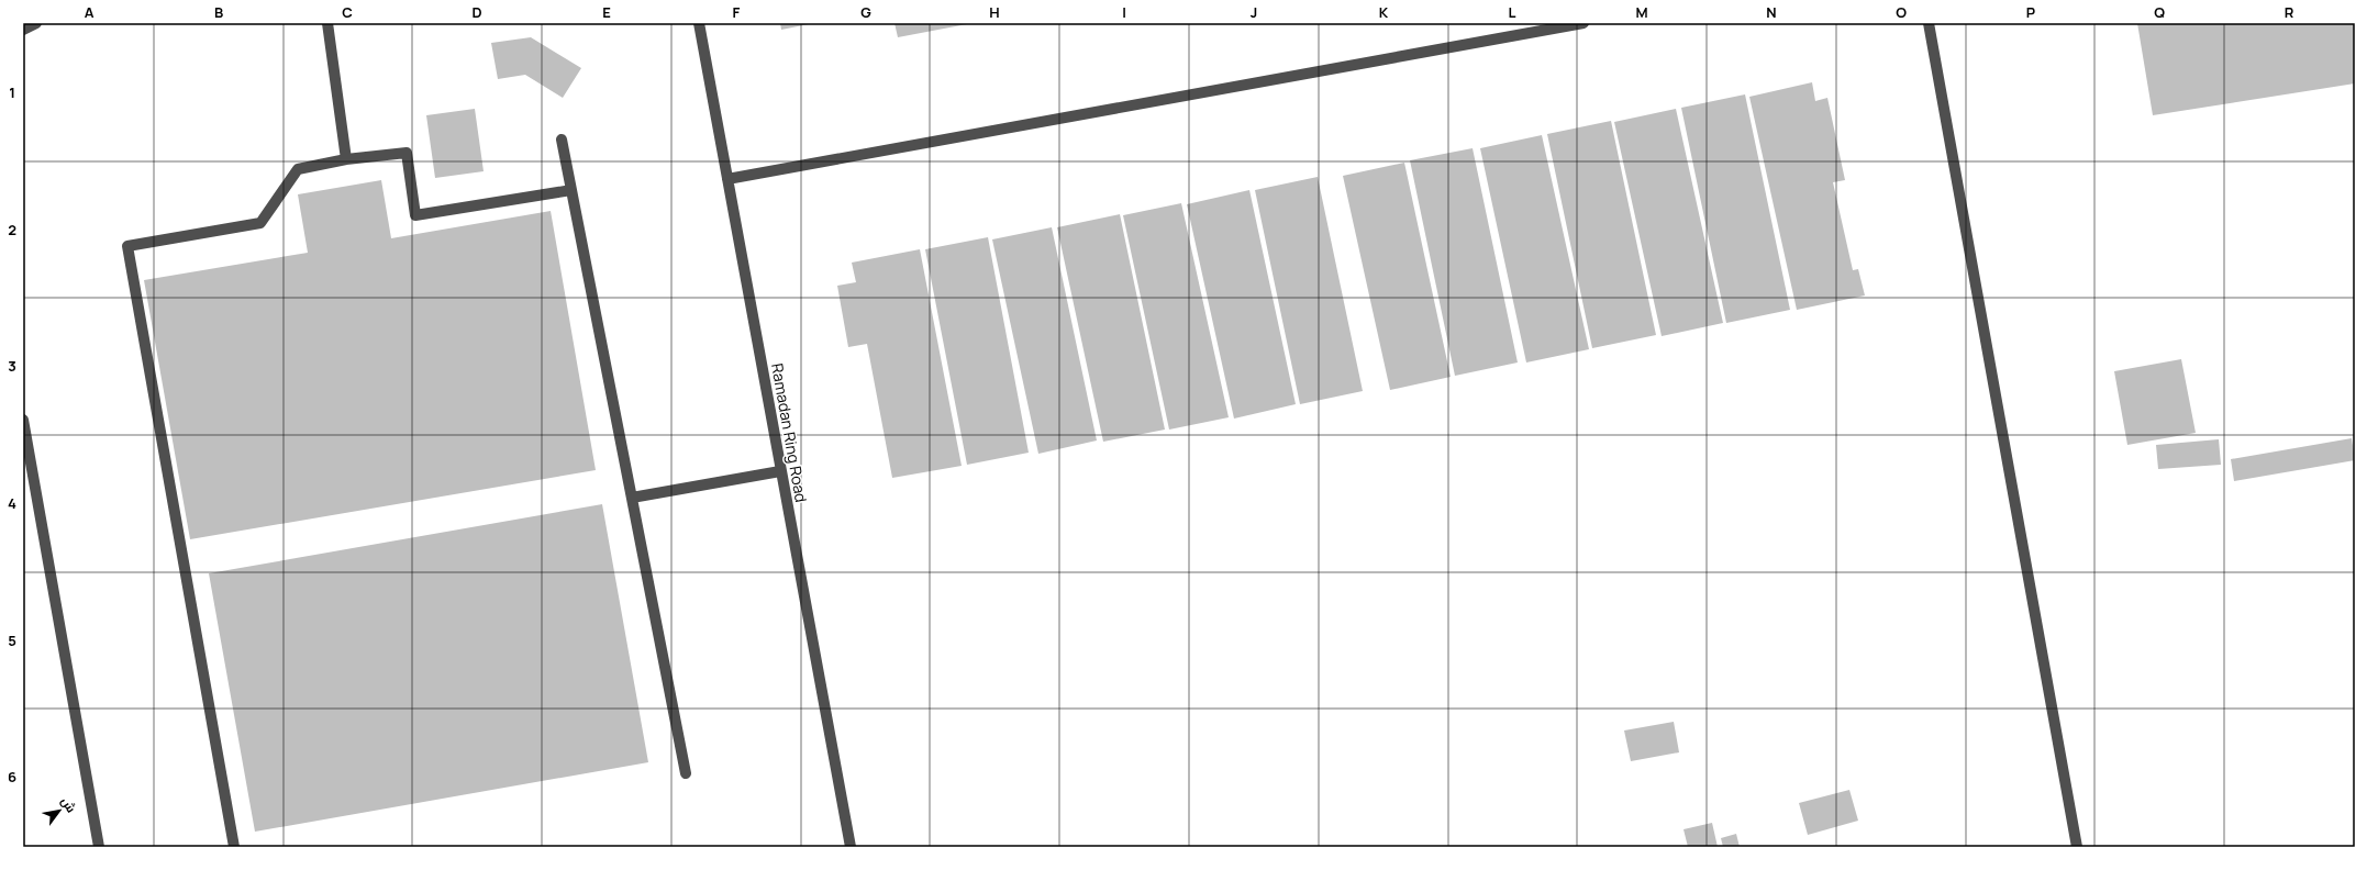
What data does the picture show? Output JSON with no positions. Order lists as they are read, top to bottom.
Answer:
{
  "streets": {
    "street": ["Ramadan Ring Road"]
  },
  "north": "top right",
  "grid": {
    "columns": [
      "A",
      "B",
      "C",
      "D",
      "E",
      "F",
      "G",
      "H",
      "I",
      "J",
      "K",
      "L",
      "M",
      "N",
      "O",
      "P",
      "Q",
      "R"
    ],
    "rows": [
      "1",
      "2",
      "3",
      "4",
      "5",
      "6"
    ]
  }
}
